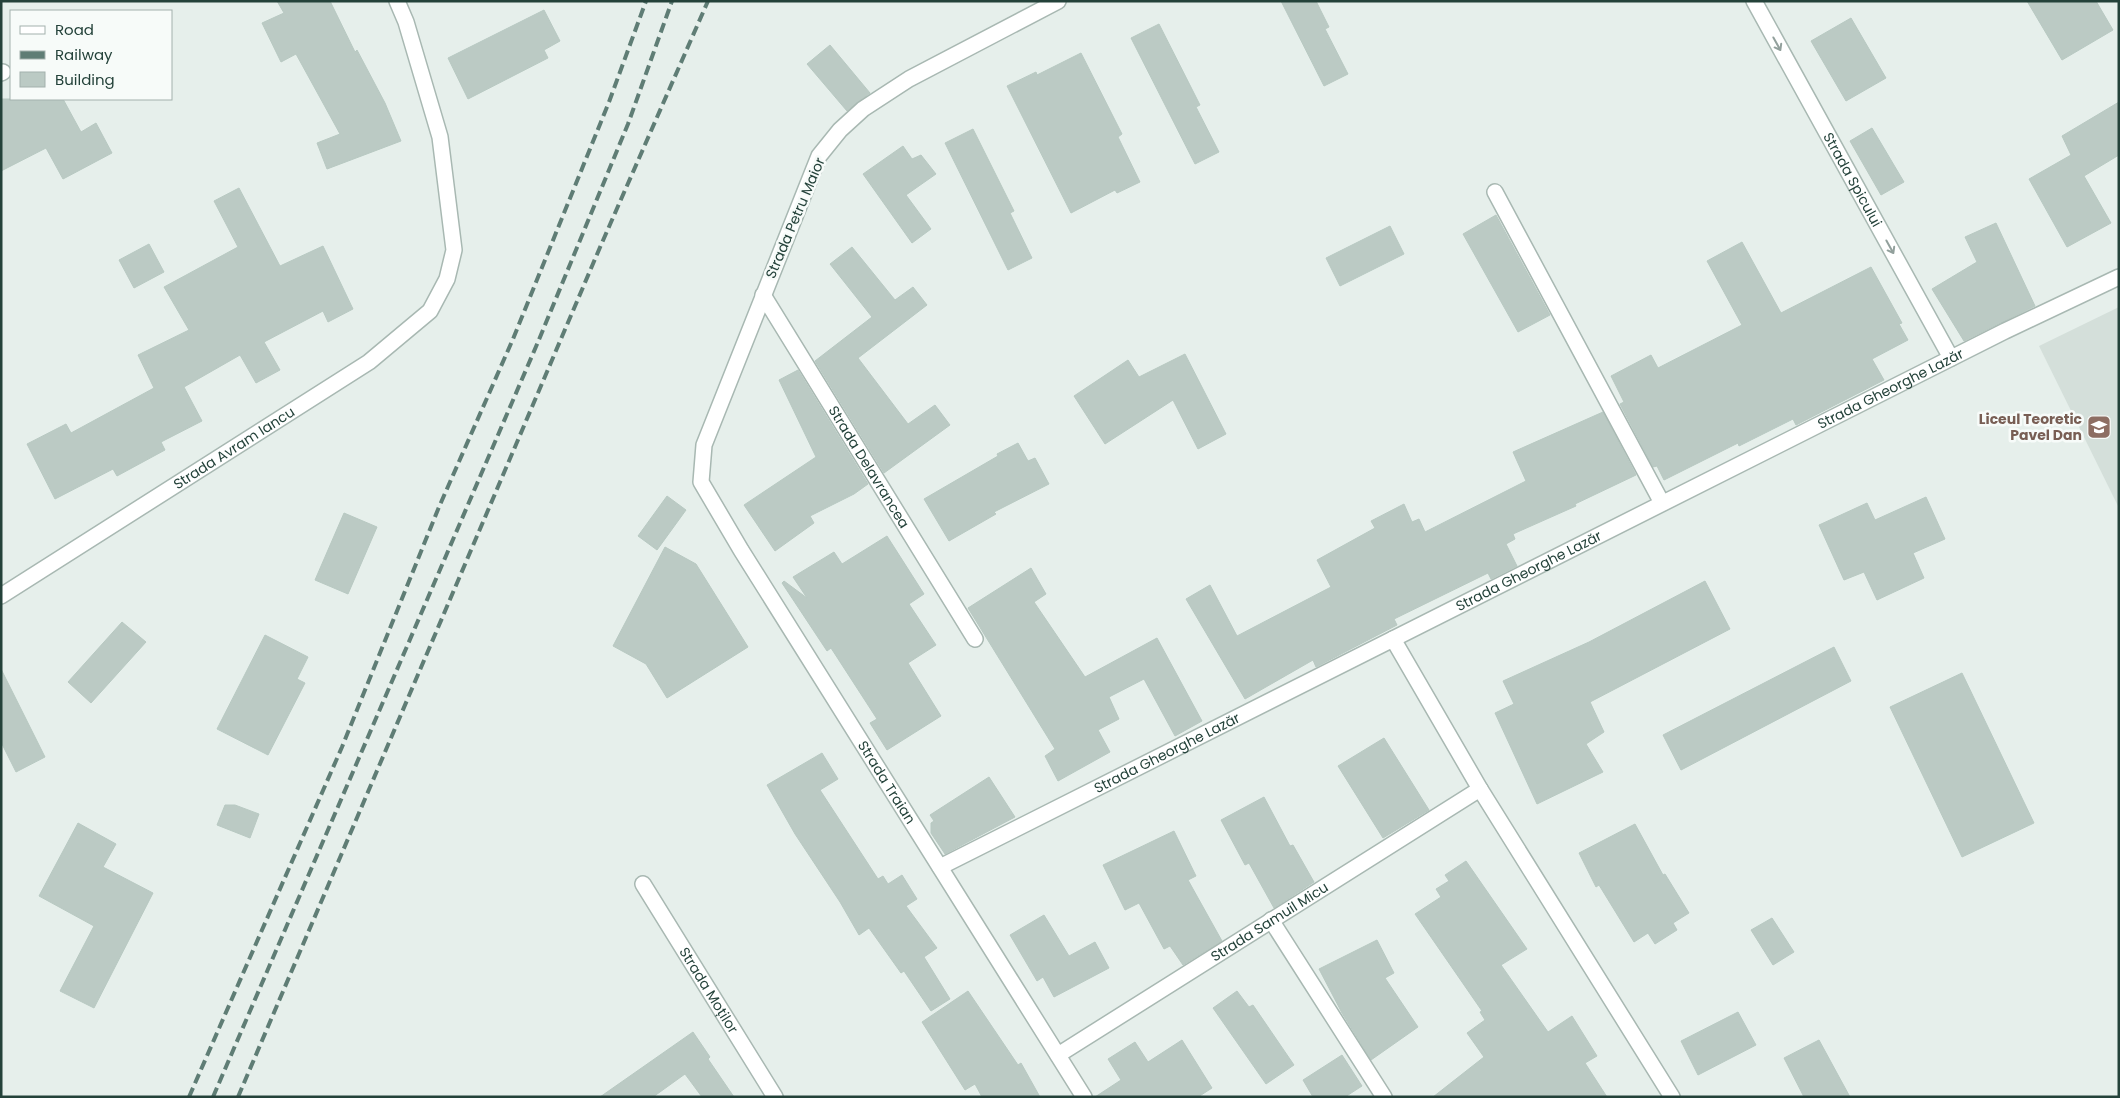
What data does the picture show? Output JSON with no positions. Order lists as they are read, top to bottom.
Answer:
{
  "streets": {
    "street": [
      "Strada Spicului",
      "Strada Petru Maior",
      "Strada Gheorghe Lazăr",
      "Strada Avram Iancu",
      "Strada Delavrancea",
      "Strada Traian",
      "Strada Samuil Micu",
      "Strada Moților"
    ]
  },
  "crossings": [
    ["Strada Spicului", "Strada Gheorghe Lazăr"],
    ["Strada Petru Maior", "Strada Delavrancea"],
    ["Strada Petru Maior", "Strada Traian"],
    ["Strada Gheorghe Lazăr", "Strada Traian"],
    ["Strada Traian", "Strada Samuil Micu"]
  ],
  "one_way": ["Strada Spicului"],
  "places": {
    "school or university": ["Liceul Teoretic Pavel Dan"]
  },
  "legend": ["Road", "Railway", "Building"]
}
